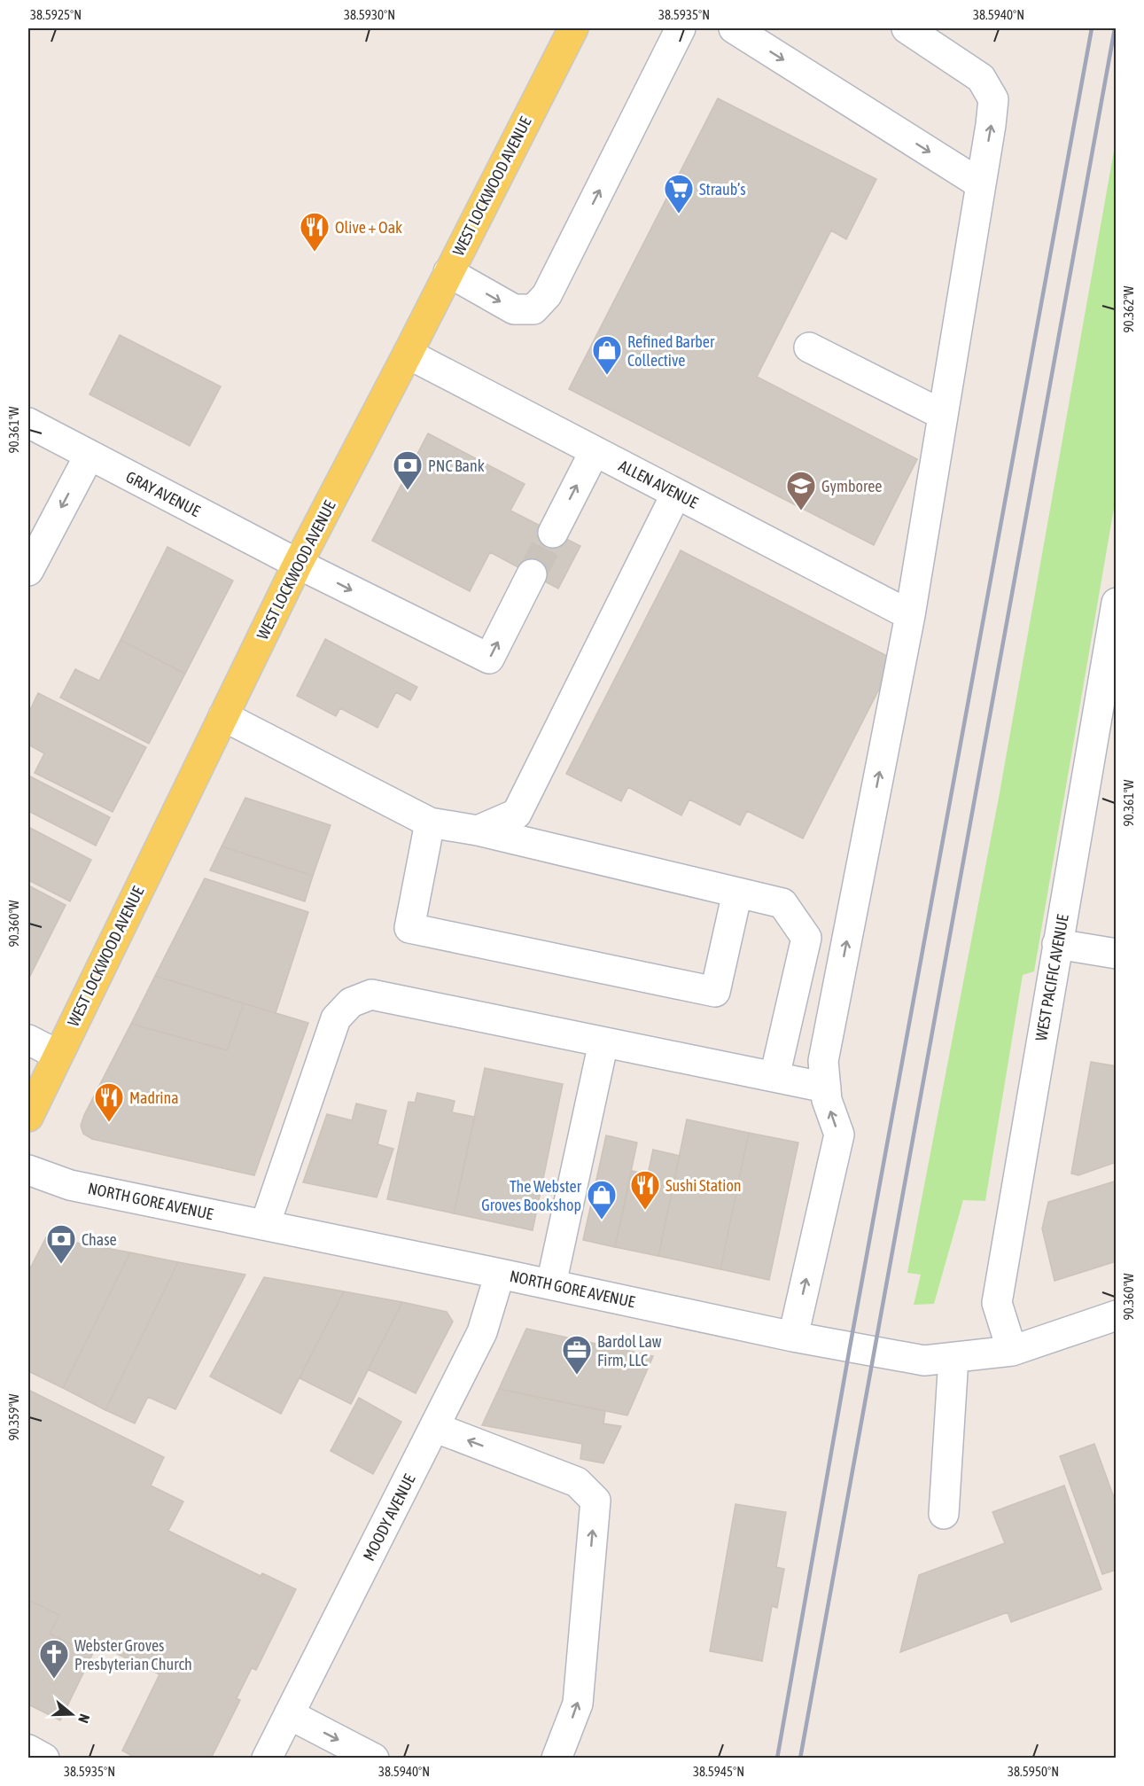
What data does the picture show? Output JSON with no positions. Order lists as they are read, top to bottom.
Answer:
{
  "streets": {
    "main road": ["WEST LOCKWOOD AVENUE"],
    "street": [
      "ALLEN AVENUE",
      "GRAY AVENUE",
      "WEST PACIFIC AVENUE",
      "NORTH GORE AVENUE",
      "MOODY AVENUE"
    ]
  },
  "crossings": [
    ["WEST LOCKWOOD AVENUE", "ALLEN AVENUE"],
    ["WEST LOCKWOOD AVENUE", "GRAY AVENUE"],
    ["WEST PACIFIC AVENUE", "NORTH GORE AVENUE"],
    ["NORTH GORE AVENUE", "MOODY AVENUE"]
  ],
  "places": {
    "supermarket": ["Straub’s"],
    "restaurant": ["Olive + Oak", "Madrina", "Sushi Station"],
    "shop": ["Refined Barber Collective", "The Webster Groves Bookshop"],
    "bank": ["PNC Bank", "Chase"],
    "school or university": ["Gymboree"],
    "office": ["Bardol Law Firm, LLC"],
    "church": ["Webster Groves Presbyterian Church"]
  },
  "north": "right",
  "coordinates": [
    "38.5925°N",
    "38.5930°N",
    "38.5935°N",
    "38.5940°N",
    "90.362°W",
    "90.361°W",
    "90.360°W",
    "90.359°W",
    "38.5945°N",
    "38.5950°N"
  ]
}
